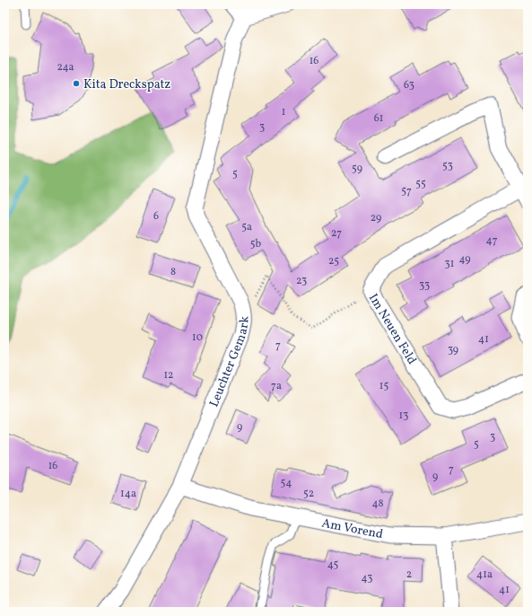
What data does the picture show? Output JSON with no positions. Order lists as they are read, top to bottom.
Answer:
{
  "streets": {
    "street": ["Im Neuen Feld", "Leuchter Gemark", "Am Vorend"]
  },
  "crossings": [
    ["Leuchter Gemark", "Am Vorend"]
  ],
  "places": ["Kita Dreckspatz"],
  "house_numbers": [
    "16",
    "24a",
    "63",
    "1",
    "61",
    "3",
    "53",
    "59",
    "5",
    "55",
    "57",
    "6",
    "29",
    "5a",
    "27",
    "47",
    "5b",
    "49",
    "25",
    "31",
    "8",
    "23",
    "33",
    "10",
    "41",
    "7",
    "39",
    "12",
    "7a",
    "15",
    "13",
    "9",
    "3",
    "5",
    "16",
    "7",
    "9",
    "54",
    "14a",
    "52",
    "48",
    "45",
    "2",
    "41a",
    "43",
    "41"
  ]
}
